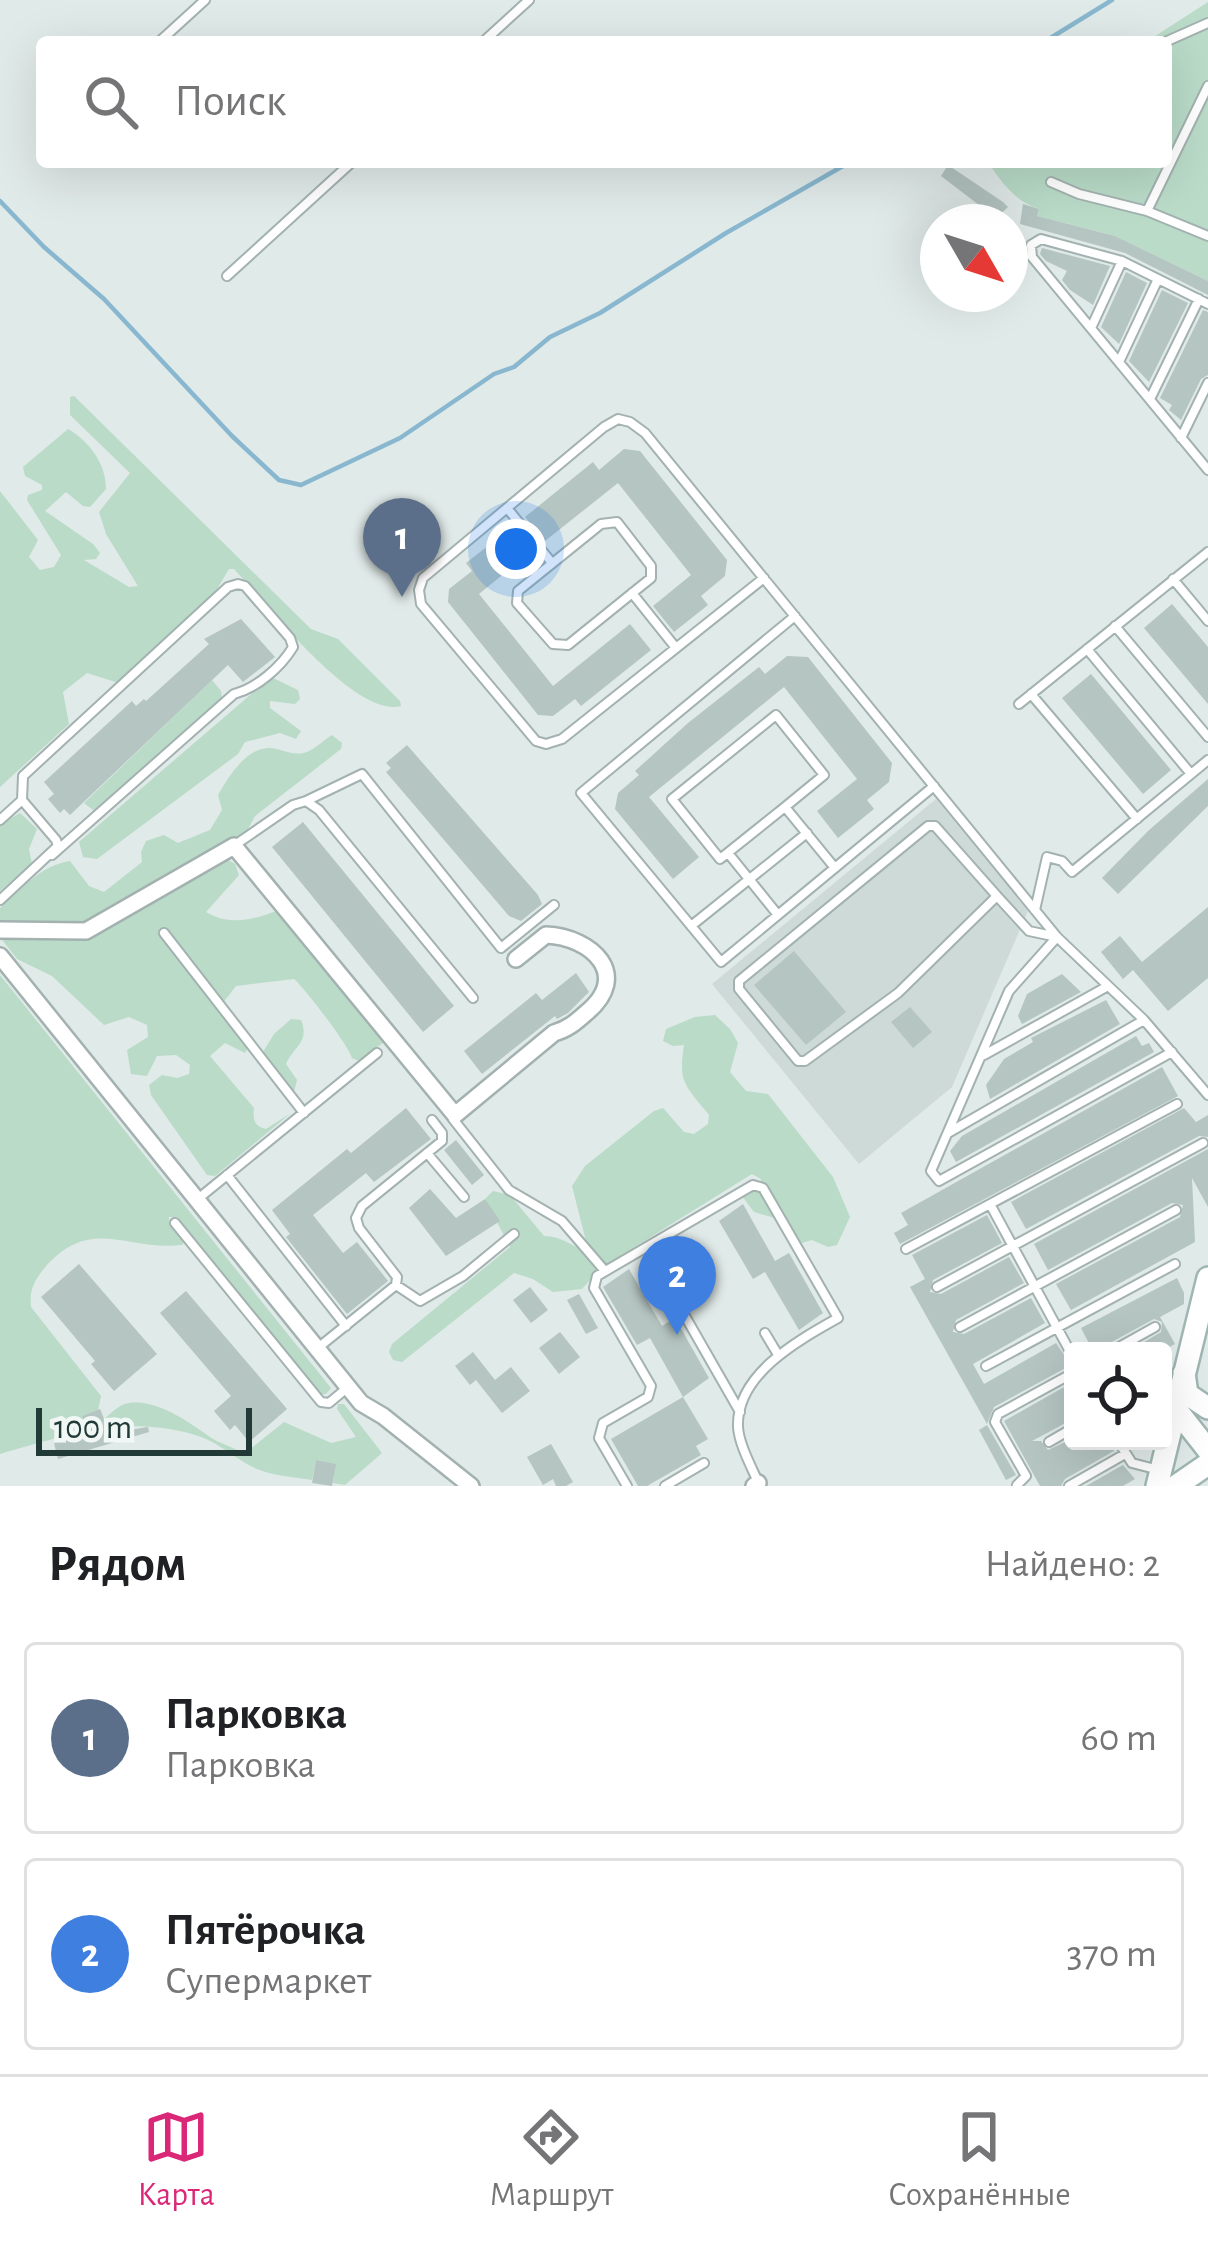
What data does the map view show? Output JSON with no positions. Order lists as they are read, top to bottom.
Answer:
{
  "scale_bar": "100 m",
  "north": "bottom right",
  "page": {
    "search": "Поиск",
    "pins": ["1", "2"],
    "scale": "100 m",
    "heading": ["Рядом", "Найдено: 2"],
    "list": [
      {
        "mark": "1",
        "name": "Парковка",
        "note": "Парковка",
        "value": "60 m"
      },
      {
        "mark": "2",
        "name": "Пятёрочка",
        "note": "Супермаркет",
        "value": "370 m"
      }
    ],
    "nav": ["Карта", "Маршрут", "Сохранённые"]
  }
}
